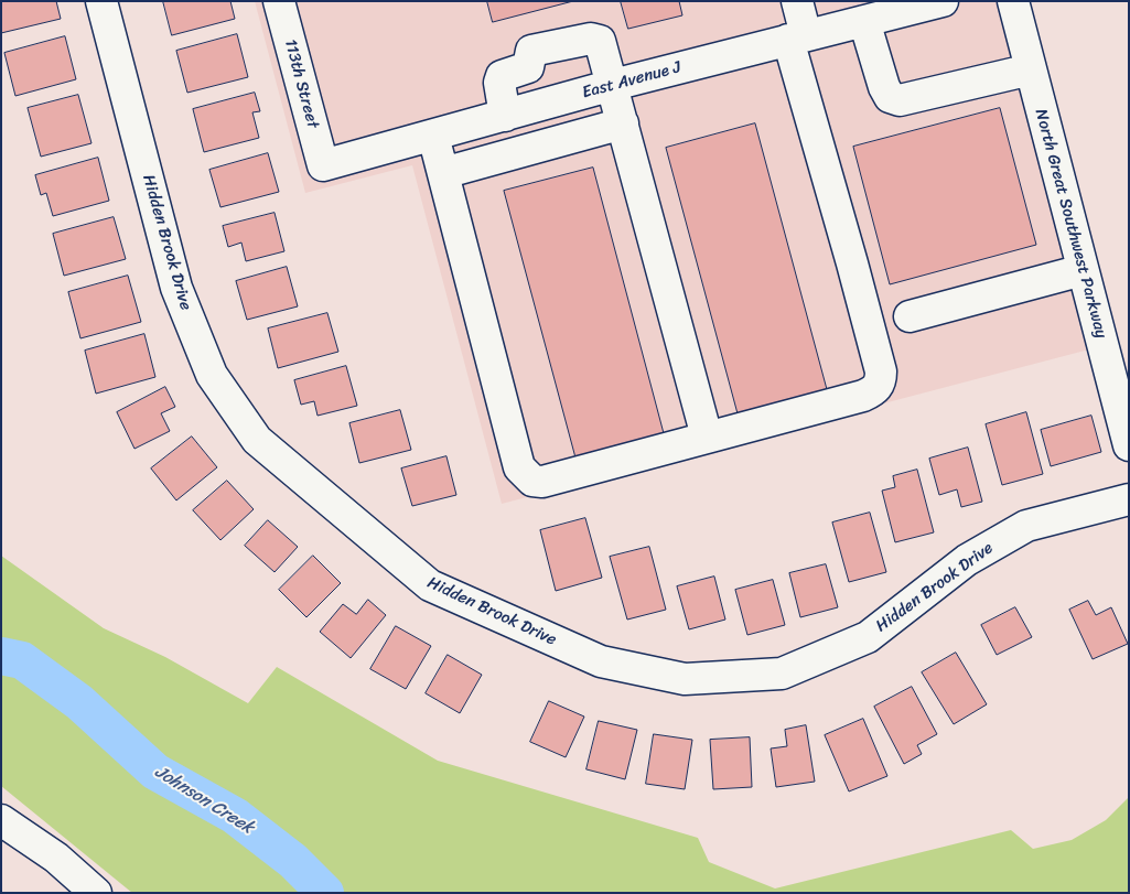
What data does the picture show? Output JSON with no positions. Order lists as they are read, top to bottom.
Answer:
{
  "streets": {
    "street": [
      "East Avenue J",
      "113th Street",
      "North Great Southwest Parkway",
      "Hidden Brook Drive"
    ]
  },
  "crossings": [
    ["East Avenue J", "113th Street"]
  ],
  "water": ["Johnson Creek"]
}
